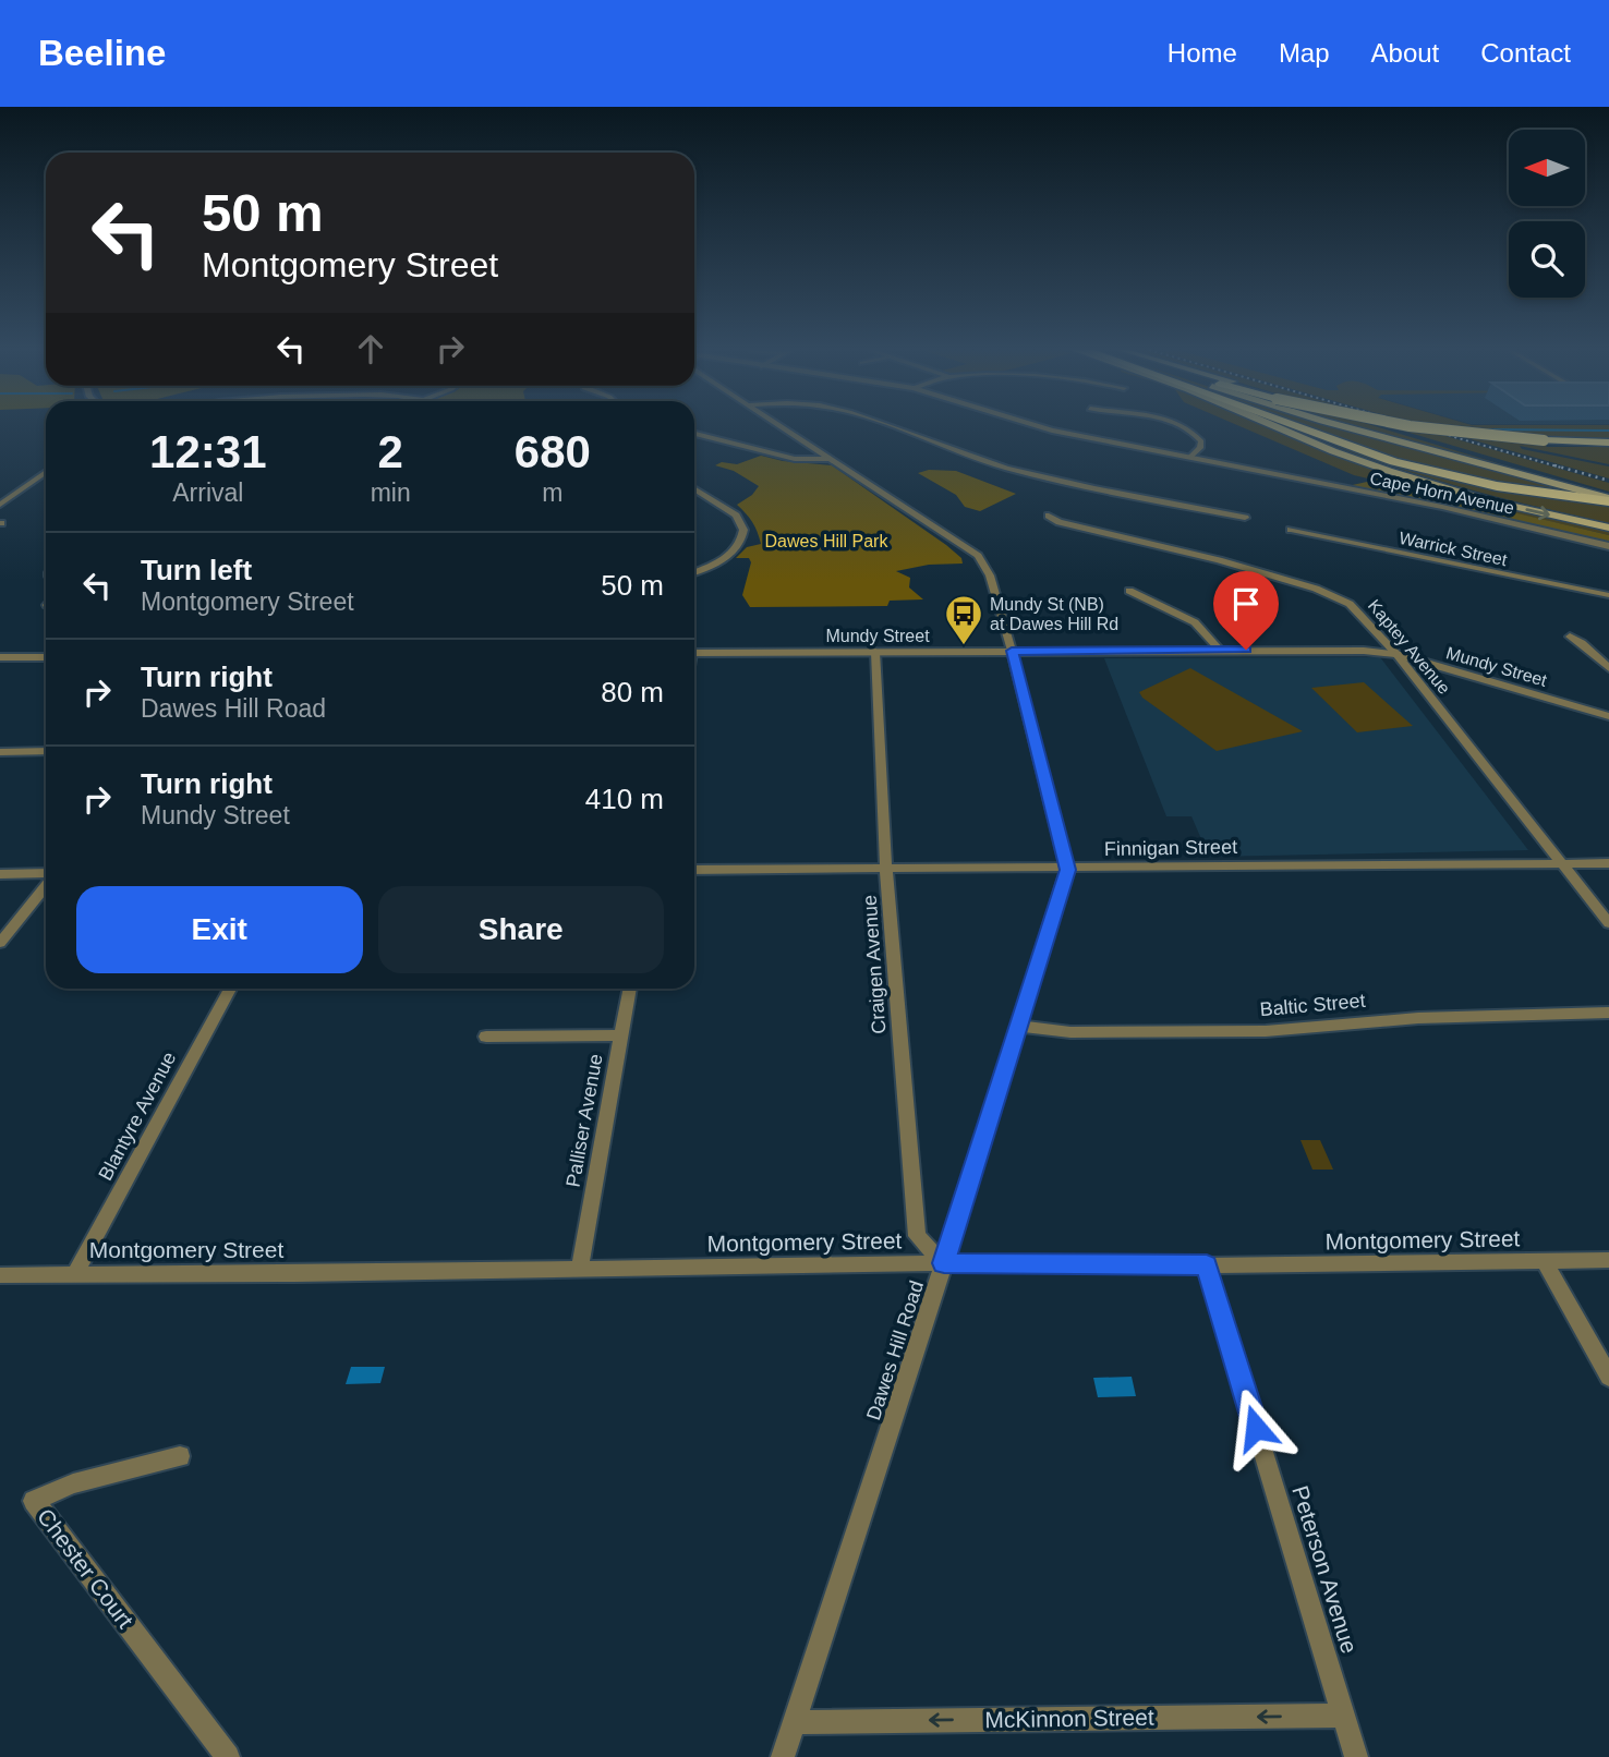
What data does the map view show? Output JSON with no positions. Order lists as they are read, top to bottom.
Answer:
{
  "streets": {
    "street": [
      "Cape Horn Avenue",
      "Warrick Street",
      "Mundy Street",
      "Kaptey Avenue",
      "Finnigan Street",
      "Craigen Avenue",
      "Baltic Street",
      "Blantyre Avenue",
      "Palliser Avenue",
      "Montgomery Street",
      "Dawes Hill Road",
      "Chester Court",
      "Peterson Avenue",
      "McKinnon Street"
    ]
  },
  "crossings": [
    ["Mundy Street", "Kaptey Avenue"],
    ["Mundy Street", "Craigen Avenue"],
    ["Kaptey Avenue", "Finnigan Street"],
    ["Finnigan Street", "Craigen Avenue"],
    ["Finnigan Street", "Dawes Hill Road"],
    ["Craigen Avenue", "Montgomery Street"],
    ["Craigen Avenue", "Dawes Hill Road"],
    ["Baltic Street", "Dawes Hill Road"],
    ["Blantyre Avenue", "Montgomery Street"],
    ["Palliser Avenue", "Montgomery Street"],
    ["Montgomery Street", "Dawes Hill Road"],
    ["Montgomery Street", "Peterson Avenue"],
    ["Dawes Hill Road", "McKinnon Street"],
    ["Peterson Avenue", "McKinnon Street"]
  ],
  "one_way": ["McKinnon Street"],
  "parks": ["Dawes Hill Park"],
  "places": {
    "bus stop": ["Mundy St (NB) at Dawes Hill Rd"]
  },
  "north": "left",
  "page": {
    "header": "Beeline",
    "nav": [
      "Home",
      "Map",
      "About",
      "Contact"
    ],
    "turn": ["50 m", "Montgomery Street"],
    "eta": [
      "12:31",
      "Arrival",
      "2",
      "min",
      "680",
      "m"
    ],
    "list": [
      {
        "name": "Turn left",
        "note": "Montgomery Street",
        "value": "50 m"
      },
      {
        "name": "Turn right",
        "note": "Dawes Hill Road",
        "value": "80 m"
      },
      {
        "name": "Turn right",
        "note": "Mundy Street",
        "value": "410 m"
      }
    ],
    "buttons": ["Exit", "Share"]
  }
}
